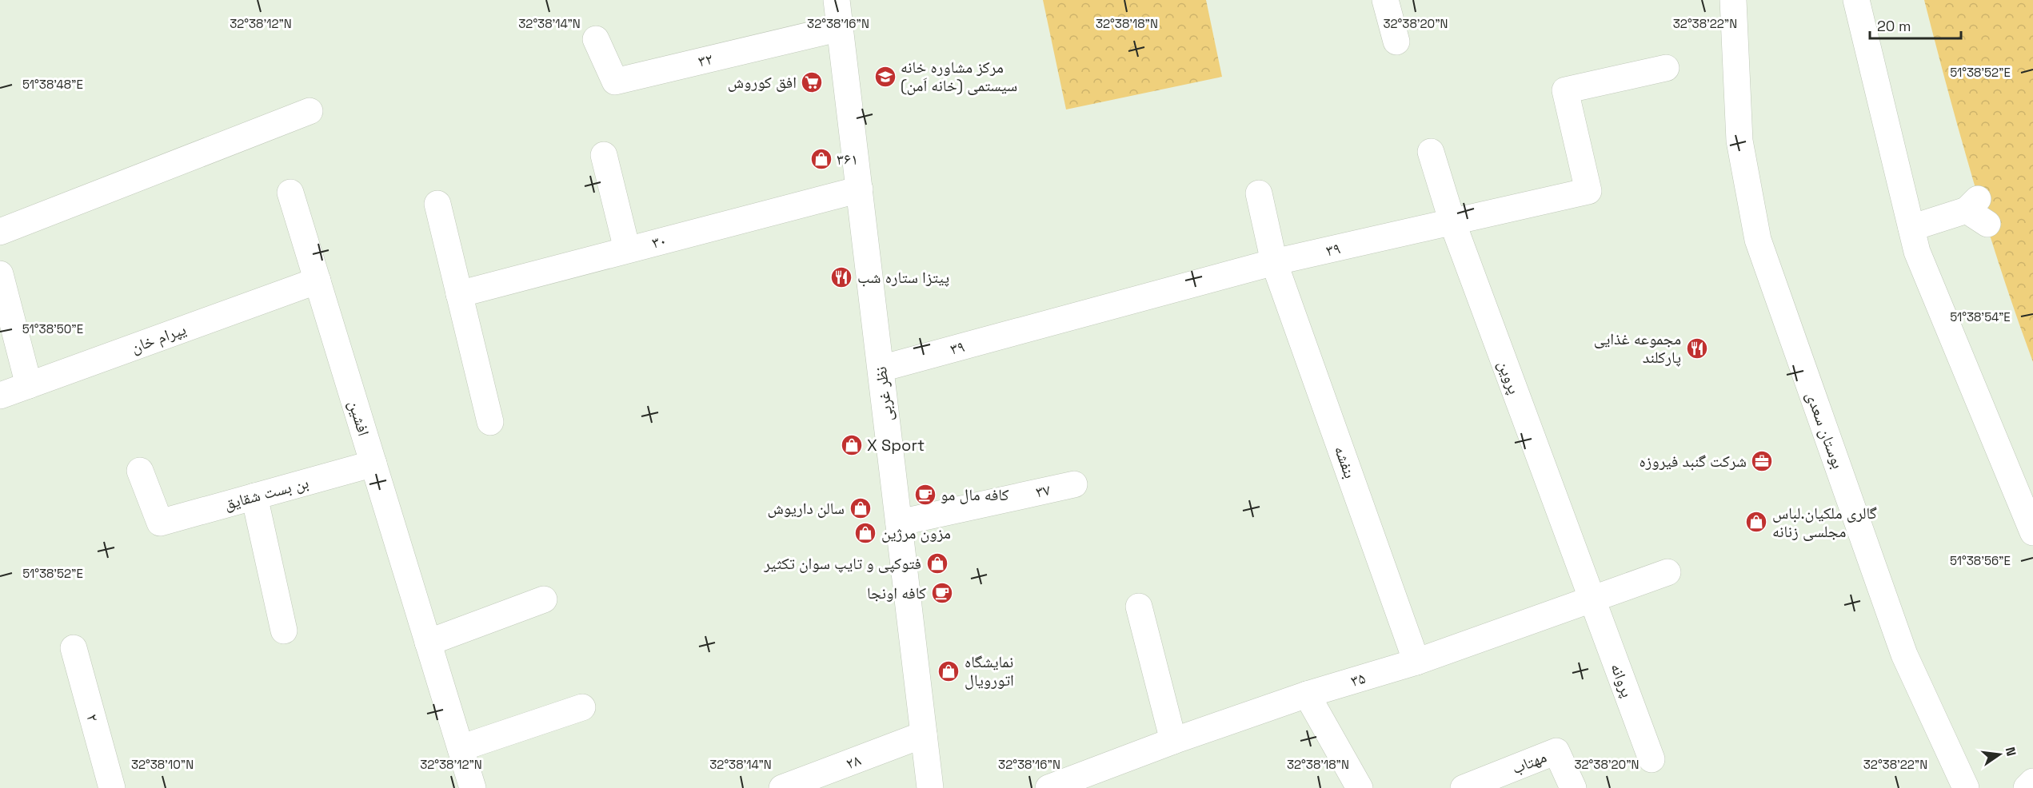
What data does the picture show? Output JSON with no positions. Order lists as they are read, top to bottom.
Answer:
{
  "streets": {
    "street": [
      "۳۲",
      "۳۰",
      "۳۹",
      "یپرام خان",
      "پروین",
      "نظر غربی",
      "افشین",
      "بوستان سعدی",
      "بنفشه",
      "۳۷",
      "بن بست شقایق",
      "۳۵",
      "پروانه",
      "۲",
      "۲۸",
      "مهتاب"
    ]
  },
  "crossings": [
    ["۳۲", "نظر غربی"],
    ["۳۰", "نظر غربی"],
    ["۳۹", "پروین"],
    ["۳۹", "نظر غربی"],
    ["۳۹", "بنفشه"],
    ["یپرام خان", "افشین"],
    ["پروین", "۳۵"],
    ["پروین", "پروانه"],
    ["نظر غربی", "۳۷"],
    ["نظر غربی", "۲۸"],
    ["افشین", "بن بست شقایق"],
    ["بنفشه", "۳۵"],
    ["۳۵", "پروانه"]
  ],
  "places": {
    "school or university": ["مرکز مشاوره خانه سیستمی (خانه اَمن)"],
    "supermarket": ["افق کوروش"],
    "shop": [
      "۳۶۱",
      "X Sport",
      "سالن داریوش",
      "گالری ملکیان.لباس مجلسی زنانه",
      "مزون مرژین",
      "فتوکپی و تایپ سوان تکثیر",
      "نمایشگاه اتورویال"
    ],
    "restaurant": ["پیتزا ستاره شب", "مجموعه غذایی پارکلند"],
    "office": ["شرکت گنبد فیروزه"],
    "cafe": ["کافه مال مو", "کافه اونجا"]
  },
  "scale_bar": "20 m",
  "north": "right",
  "coordinates": [
    "32°38'18\"N",
    "32°38'12\"N",
    "32°38'14\"N",
    "32°38'16\"N",
    "32°38'20\"N",
    "32°38'22\"N",
    "51°38'52\"E",
    "51°38'48\"E",
    "51°38'54\"E",
    "51°38'50\"E",
    "51°38'56\"E",
    "32°38'10\"N"
  ]
}
